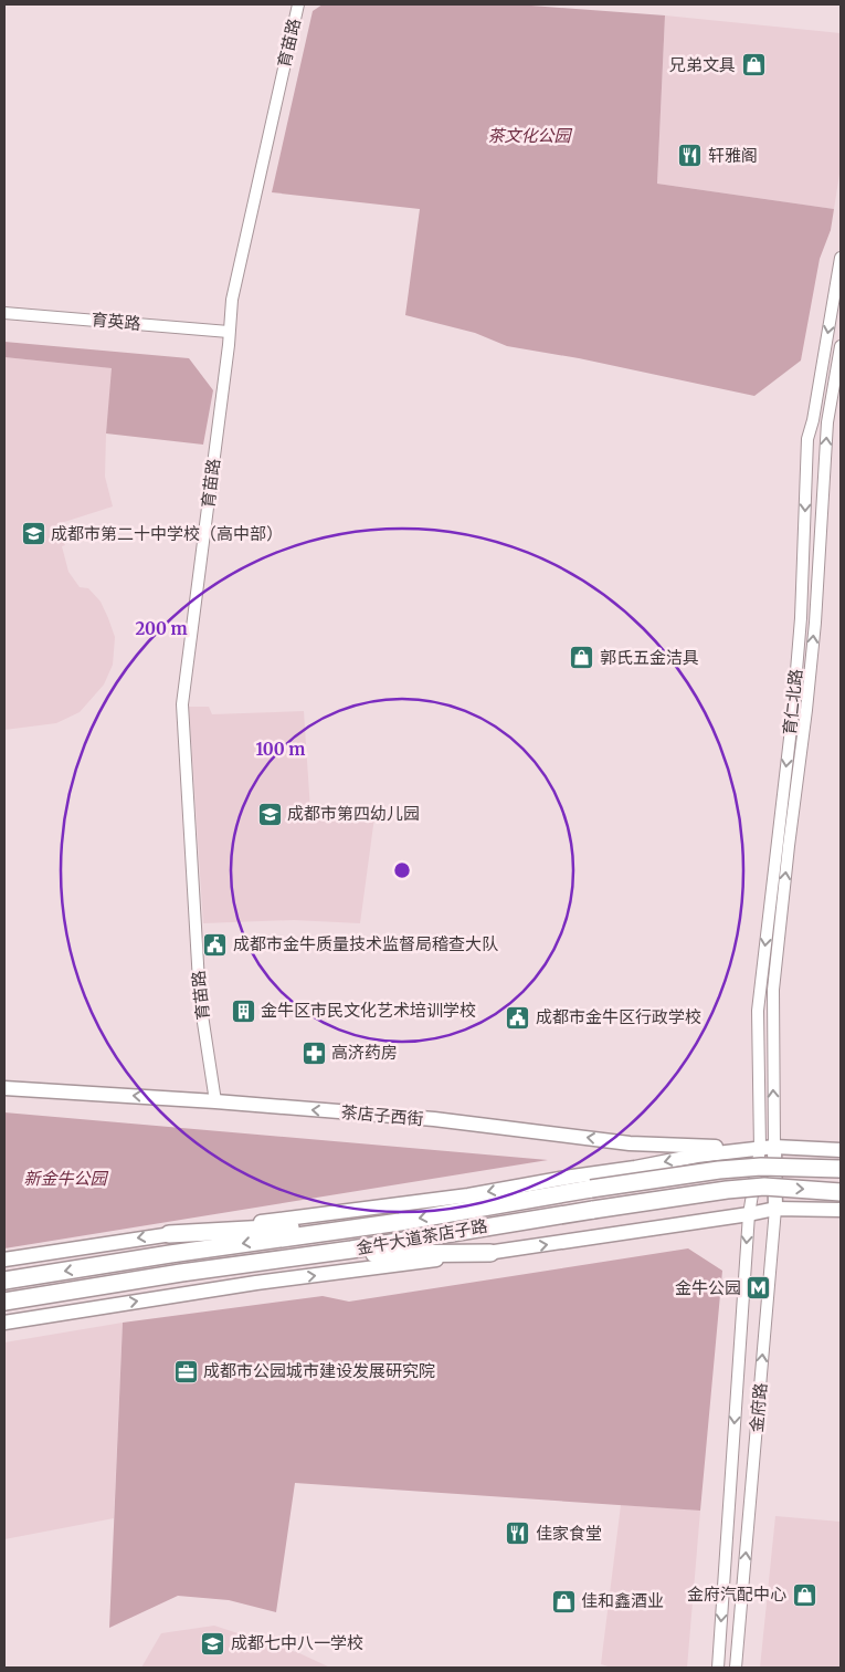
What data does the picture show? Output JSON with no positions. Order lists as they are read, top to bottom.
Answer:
{
  "streets": {
    "highway": ["金牛大道茶店子路"],
    "main road": ["茶店子西街", "金府路"],
    "street": ["育苗路", "育英路", "育仁北路"]
  },
  "crossings": [
    ["育苗路", "育英路"],
    ["育苗路", "茶店子西街"],
    ["育仁北路", "茶店子西街"],
    ["育仁北路", "金府路"],
    ["茶店子西街", "金府路"]
  ],
  "parks": ["茶文化公园", "新金牛公园"],
  "places": {
    "shop": [
      "兄弟文具",
      "郭氏五金洁具",
      "金府汽配中心",
      "佳和鑫酒业"
    ],
    "restaurant": ["轩雅阁", "佳家食堂"],
    "school or university": ["成都市第二十中学校（高中部）", "成都市第四幼儿园", "成都七中八一学校"],
    "public building": ["成都市金牛质量技术监督局稽查大队", "成都市金牛区行政学校"],
    "building": ["金牛区市民文化艺术培训学校"],
    "pharmacy": ["高济药房"],
    "metro station": ["金牛公园"],
    "office": ["成都市公园城市建设发展研究院"]
  },
  "rings": ["200 m", "100 m"]
}
